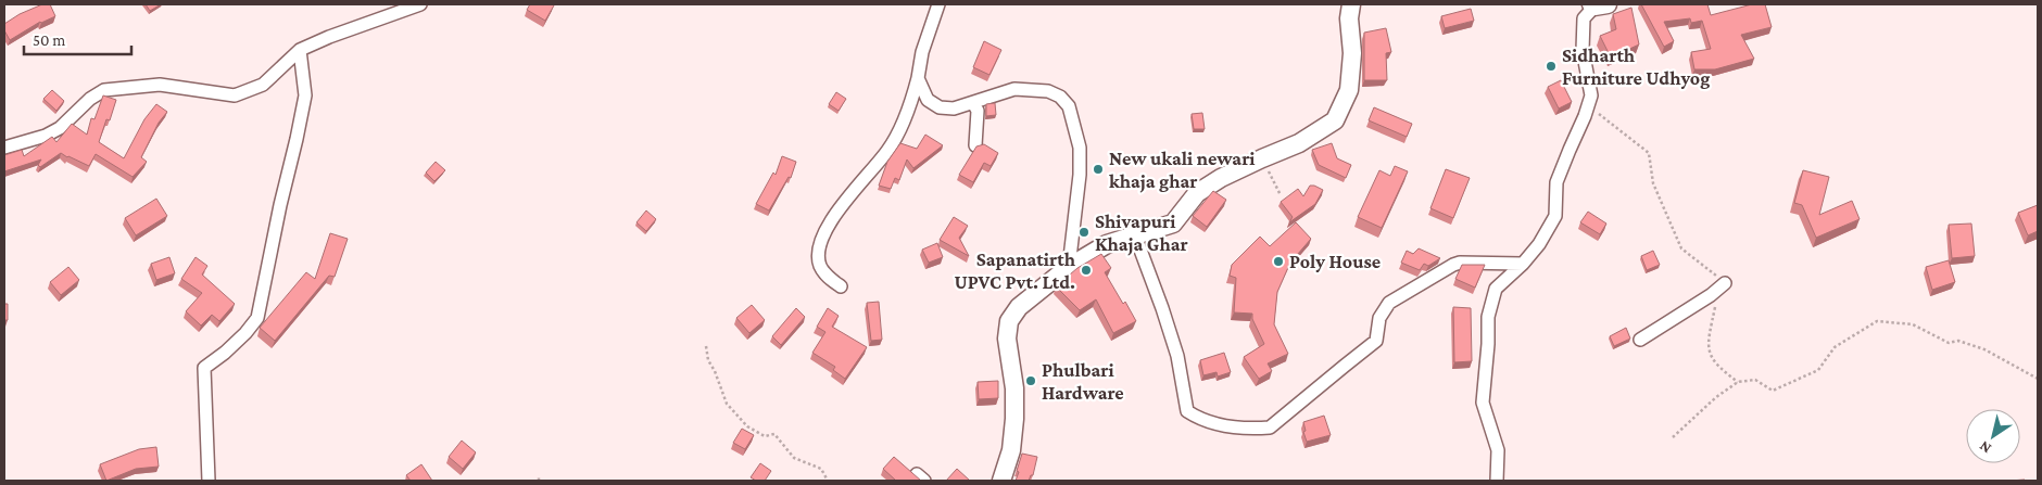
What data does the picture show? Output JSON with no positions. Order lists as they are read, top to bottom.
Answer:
{
  "places": [
    "Sidharth Furniture Udhyog",
    "New ukali newari khaja ghar",
    "Shivapuri Khaja Ghar",
    "Poly House",
    "Sapanatirth UPVC Pvt. Ltd.",
    "Phulbari Hardware"
  ],
  "scale_bar": "50 m",
  "north": "bottom left"
}
